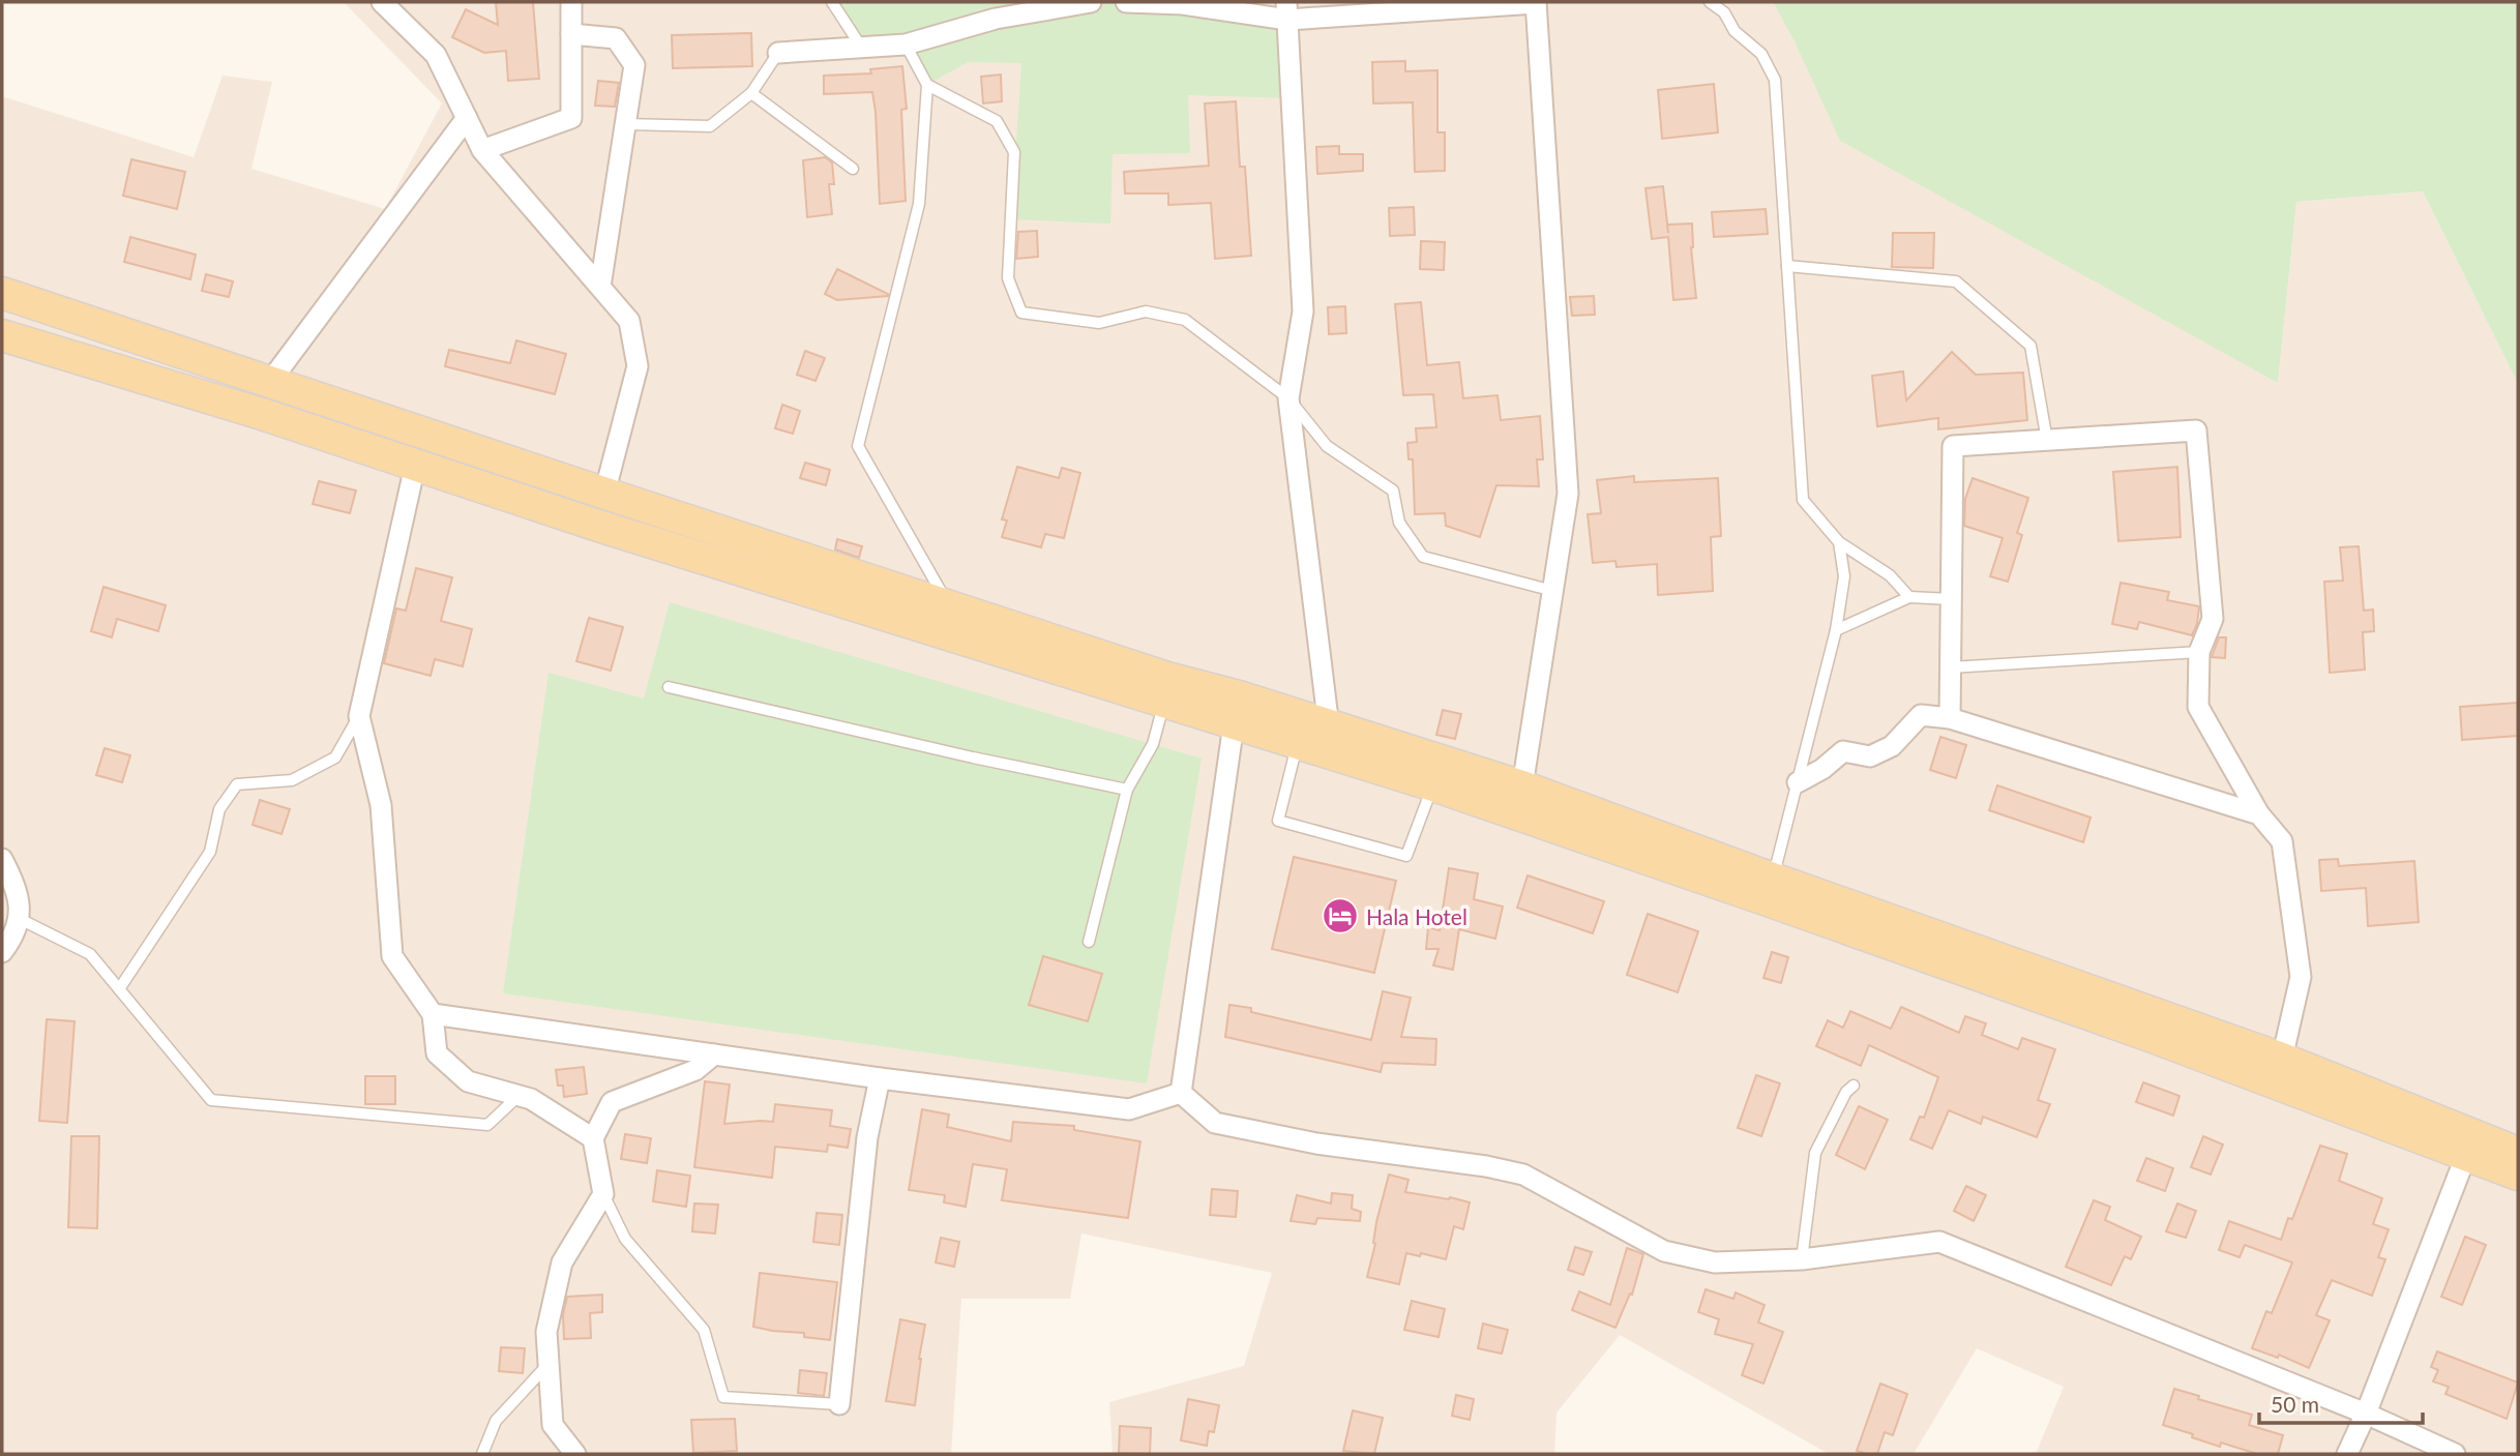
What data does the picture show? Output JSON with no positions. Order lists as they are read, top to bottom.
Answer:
{
  "places": {
    "hotel": ["Hala Hotel"]
  },
  "scale_bar": "50 m"
}
